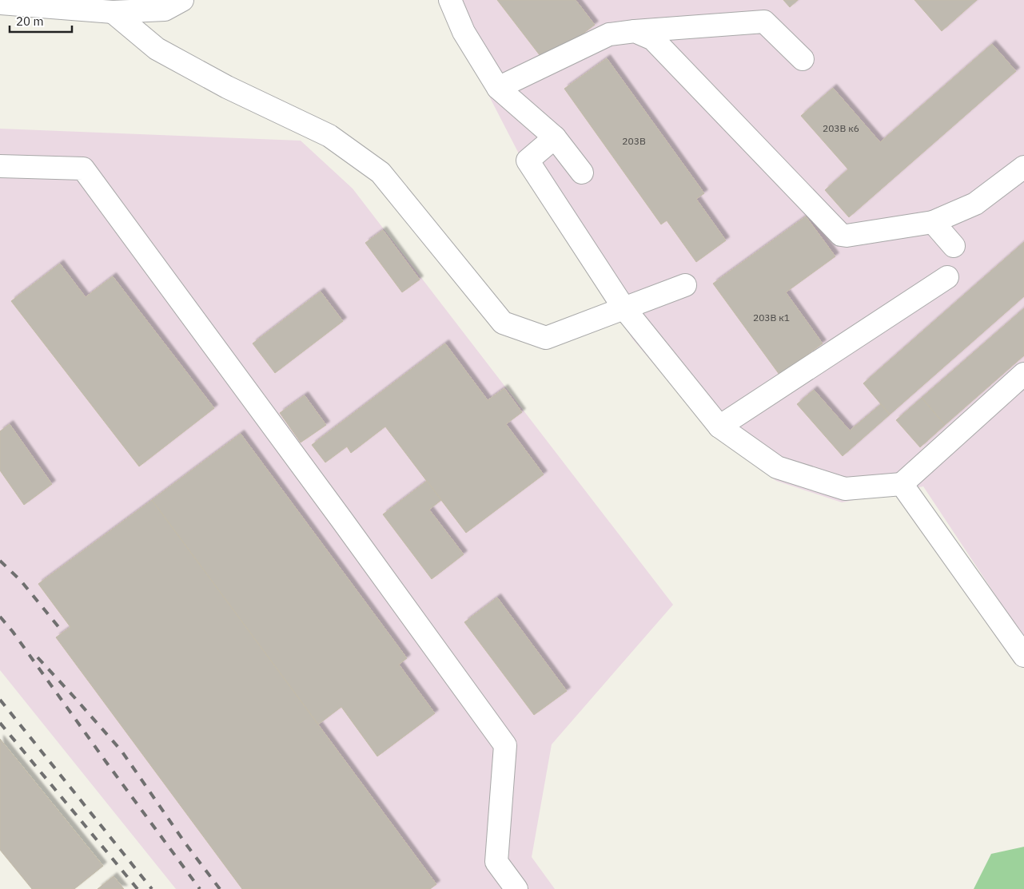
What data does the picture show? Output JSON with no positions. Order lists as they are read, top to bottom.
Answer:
{
  "house_numbers": ["203В к6", "203В", "203В к1"],
  "scale_bar": "20 m"
}
